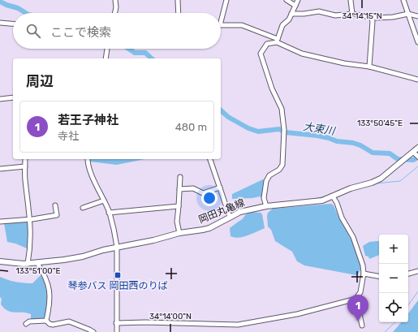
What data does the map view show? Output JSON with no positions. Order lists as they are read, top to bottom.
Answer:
{
  "streets": {
    "main road": ["岡田丸亀線"]
  },
  "water": ["大束川"],
  "places": {
    "transit": ["琴参バス 岡田西のりば"]
  },
  "page": {
    "search": "ここで検索",
    "heading": "周辺",
    "list": [
      {
        "mark": "1",
        "name": "若王子神社",
        "note": "寺社",
        "value": "480 m"
      }
    ],
    "map_buttons": ["+", "−"],
    "pins": "1"
  },
  "coordinates": [
    "34°14'15\"N",
    "133°50'45\"E",
    "133°51'00\"E",
    "34°14'00\"N"
  ]
}
